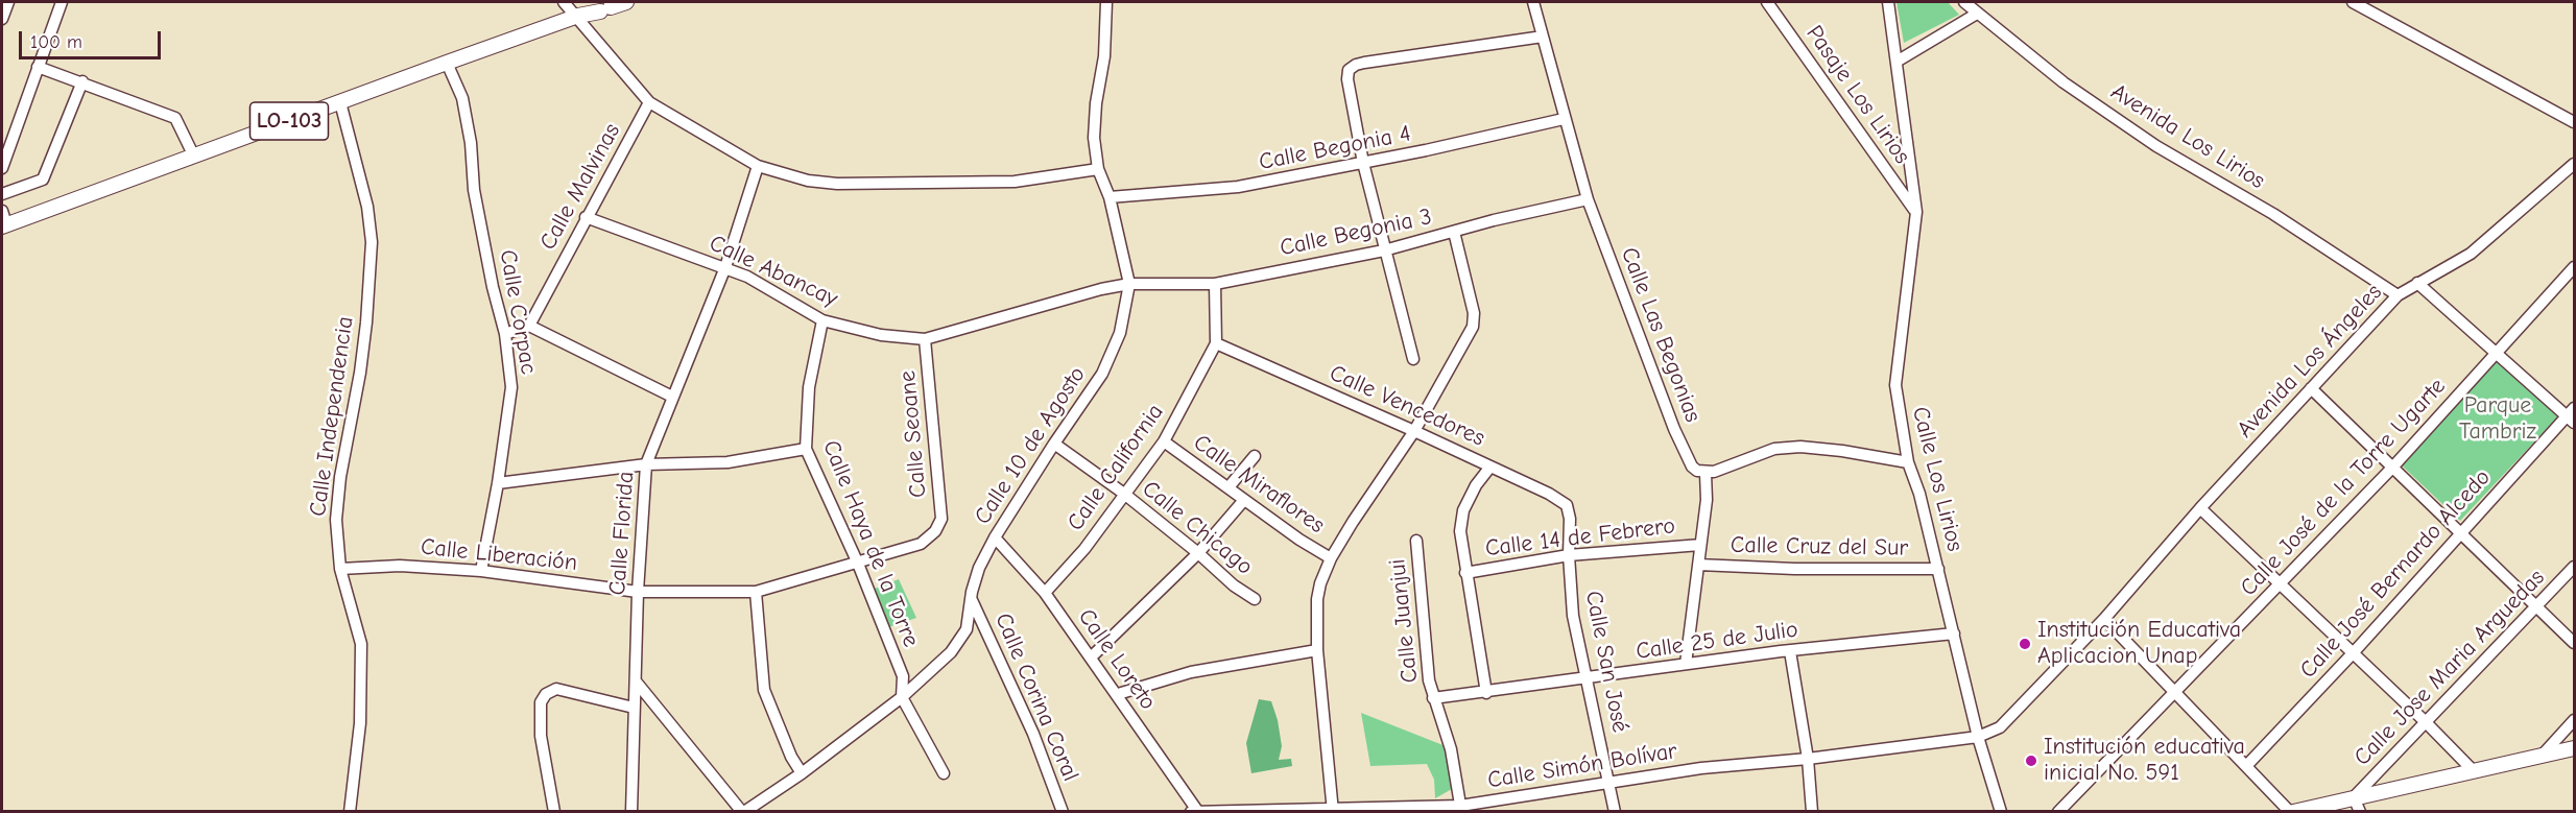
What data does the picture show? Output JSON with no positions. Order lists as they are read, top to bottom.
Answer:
{
  "streets": {
    "main road": ["LO-103"],
    "street": [
      "Pasaje Los Lirios",
      "Avenida Los Lirios",
      "Calle Begonia 4",
      "Calle Malvinas",
      "Calle Begonia 3",
      "Calle Abancay",
      "Calle Corpac",
      "Calle Las Begonias",
      "Avenida Los Ángeles",
      "Calle Vencedores",
      "Calle Independencia",
      "Calle Seoane",
      "Calle 10 de Agosto",
      "Calle California",
      "Calle Los Lirios",
      "Calle Miraflores",
      "Calle José de la Torre Ugarte",
      "Calle Chicago",
      "Calle Florida",
      "Calle 14 de Febrero",
      "Calle Haya de la Torre",
      "Calle Cruz del Sur",
      "Calle Liberación",
      "Calle José Bernardo Alcedo",
      "Calle Juanjui",
      "Calle 25 de Julio",
      "Calle Loreto",
      "Calle San José",
      "Calle Jose Maria Arguedas",
      "Calle Corina Coral",
      "Calle Simón Bolívar"
    ]
  },
  "crossings": [
    ["Pasaje Los Lirios", "Calle Los Lirios"],
    ["LO-103", "Calle Corpac"],
    ["LO-103", "Calle Independencia"],
    ["Avenida Los Lirios", "Avenida Los Ángeles"],
    ["Calle Begonia 4", "Calle Las Begonias"],
    ["Calle Begonia 4", "Calle 10 de Agosto"],
    ["Calle Malvinas", "Calle Abancay"],
    ["Calle Begonia 3", "Calle Abancay"],
    ["Calle Begonia 3", "Calle Las Begonias"],
    ["Calle Begonia 3", "Calle 10 de Agosto"],
    ["Calle Abancay", "Calle Seoane"],
    ["Calle Abancay", "Calle 10 de Agosto"],
    ["Calle Abancay", "Calle Florida"],
    ["Calle Abancay", "Calle Haya de la Torre"],
    ["Calle Corpac", "Calle Liberación"],
    ["Avenida Los Ángeles", "Calle Los Lirios"],
    ["Avenida Los Ángeles", "Calle Simón Bolívar"],
    ["Calle Vencedores", "Calle California"],
    ["Calle Vencedores", "Calle San José"],
    ["Calle Independencia", "Calle Liberación"],
    ["Calle Seoane", "Calle Liberación"],
    ["Calle 10 de Agosto", "Calle Chicago"],
    ["Calle 10 de Agosto", "Calle Haya de la Torre"],
    ["Calle 10 de Agosto", "Calle Loreto"],
    ["Calle 10 de Agosto", "Calle Corina Coral"],
    ["Calle California", "Calle Miraflores"],
    ["Calle California", "Calle Chicago"],
    ["Calle California", "Calle Loreto"],
    ["Calle Los Lirios", "Calle Cruz del Sur"],
    ["Calle Los Lirios", "Calle 25 de Julio"],
    ["Calle Los Lirios", "Calle Simón Bolívar"],
    ["Calle Florida", "Calle Liberación"],
    ["Calle 14 de Febrero", "Calle San José"],
    ["Calle Haya de la Torre", "Calle Liberación"],
    ["Calle Juanjui", "Calle 25 de Julio"],
    ["Calle Juanjui", "Calle Simón Bolívar"],
    ["Calle 25 de Julio", "Calle San José"],
    ["Calle Loreto", "Calle Simón Bolívar"],
    ["Calle San José", "Calle Simón Bolívar"]
  ],
  "parks": ["Parque Tambriz"],
  "places": ["Institución Educativa Aplicacion Unap", "Institución educativa inicial No. 591"],
  "scale_bar": "100 m"
}
